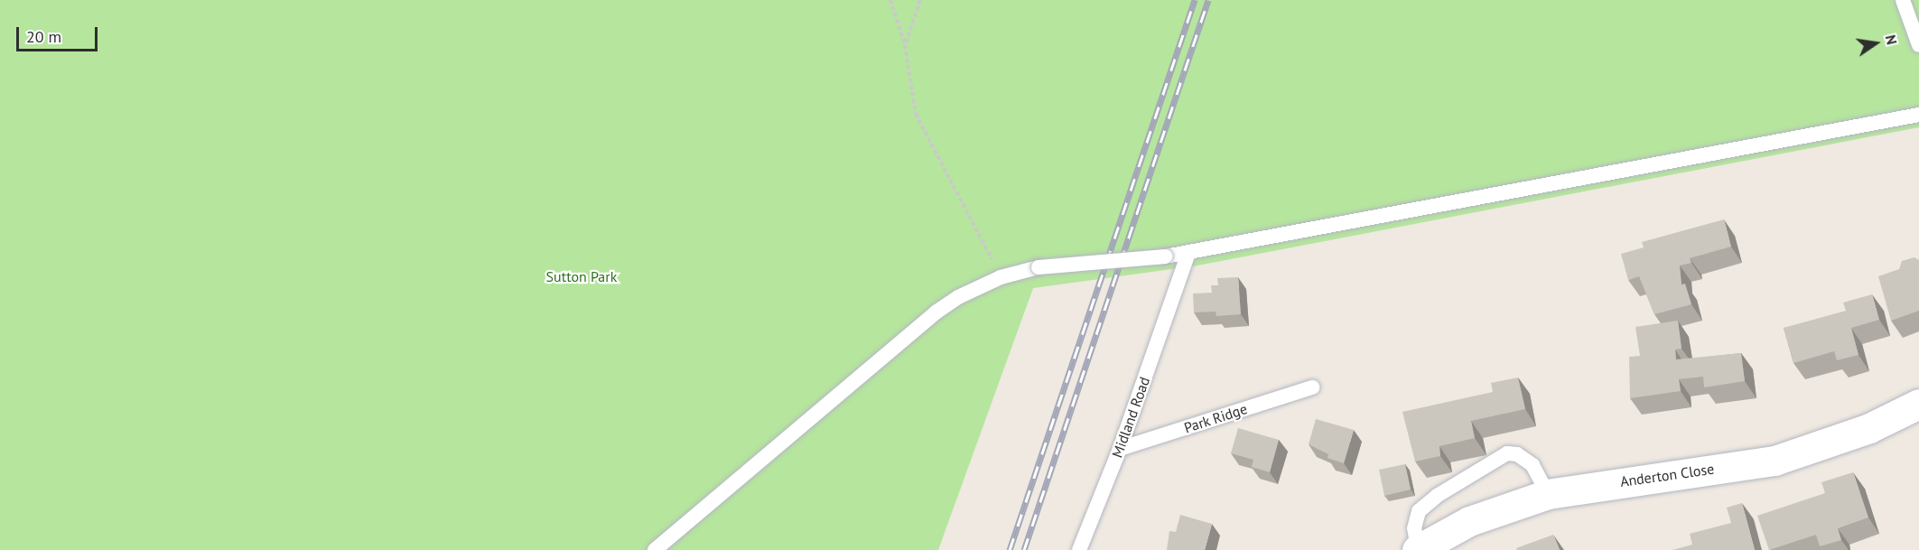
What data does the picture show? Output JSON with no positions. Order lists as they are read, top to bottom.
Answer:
{
  "streets": {
    "street": ["Anderton Close"],
    "lane": ["Midland Road", "Park Ridge"]
  },
  "crossings": [
    ["Midland Road", "Park Ridge"]
  ],
  "parks": ["Sutton Park"],
  "scale_bar": "20 m",
  "north": "right"
}
